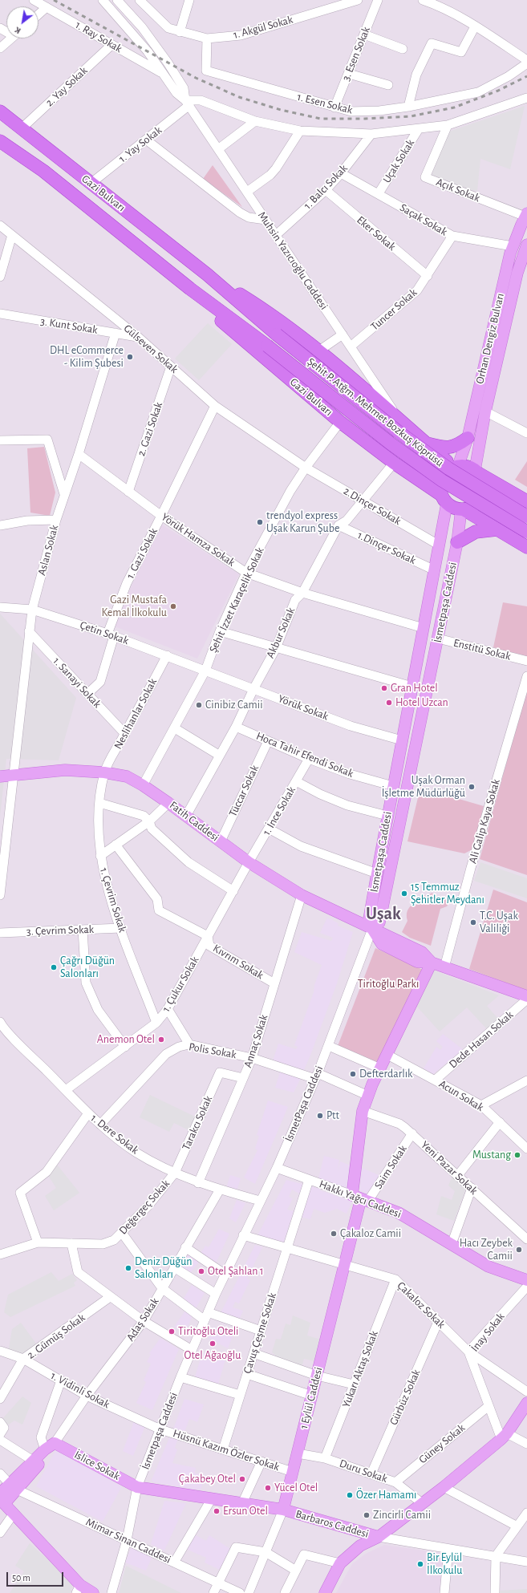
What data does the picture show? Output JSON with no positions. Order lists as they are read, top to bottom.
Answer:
{
  "streets": {
    "highway": ["Gazi Bulvarı", "Şehit P. Atğm. Mehmet Bozkuş Köprüsü"],
    "main road": [
      "Orhan Dengiz Bulvarı",
      "İsmetpaşa Caddesi",
      "Fatih Caddesi",
      "Hakkı Yağcı Caddesi",
      "1 Eylül Caddesi",
      "İslice Sokak",
      "Barbaros Caddesi"
    ],
    "street": [
      "1. Akgül Sokak",
      "1. Ray Sokak",
      "3. Esen Sokak",
      "2. Yay Sokak",
      "1. Esen Sokak",
      "1. Yay Sokak",
      "Uçak Sokak",
      "1. Balcı Sokak",
      "Açık Sokak",
      "Saçak Sokak",
      "Eker Sokak",
      "Muhsin Yazıcıoğlu Caddesi",
      "Tuncer Sokak",
      "3. Kunt Sokak",
      "Gülseven Sokak",
      "2. Gazi Sokak",
      "2.Dinçer Sokak",
      "Yörük Hamza Sokak",
      "1.Dinçer Sokak",
      "Aslan Sokak",
      "1. Gazi Sokak",
      "Şehit İzzet Karaçelik Sokak",
      "Çetin Sokak",
      "Akbur Sokak",
      "Enstitü Sokak",
      "1. Sanayi Sokak",
      "Yörük Sokak",
      "Neslihanlar Sokak",
      "Hoca Tahir Efendi Sokak",
      "Tüccar Sokak",
      "1. İnce Sokak",
      "Ali Galip Kaya Sokak",
      "1. Çevrim Sokak",
      "3. Çevrim Sokak",
      "Kıvrım Sokak",
      "1. Çukur Sokak",
      "Dede Hasan Sokak",
      "Annaç Sokak",
      "Polis Sokak",
      "Acun Sokak",
      "İsmetPaşa Caddesi",
      "Tarakcı Sokak",
      "1. Dere Sokak",
      "Saim Sokak",
      "Yeni Pazar Sokak",
      "Değergeç Sokak",
      "Çakaloz Sokak",
      "Adaş Sokak",
      "İnay Sokak",
      "Çavuş Çeşme Sokak",
      "2. Gümüş Sokak",
      "Yukarı Aktaş Sokak",
      "1. Vidinli Sokak",
      "Gürbüz Sokak",
      "Güney Sokak",
      "Hüsnü Kazım Özler Sokak",
      "Duru Sokak",
      "Mimar Sinan Caddesi"
    ]
  },
  "crossings": [
    ["1. Akgül Sokak", "1. Esen Sokak"],
    ["1. Ray Sokak", "2. Yay Sokak"],
    ["1. Ray Sokak", "Muhsin Yazıcıoğlu Caddesi"],
    ["3. Esen Sokak", "1. Esen Sokak"],
    ["2. Yay Sokak", "Gazi Bulvarı"],
    ["1. Esen Sokak", "1. Yay Sokak"],
    ["1. Esen Sokak", "Uçak Sokak"],
    ["1. Esen Sokak", "1. Balcı Sokak"],
    ["1. Esen Sokak", "Açık Sokak"],
    ["1. Esen Sokak", "Muhsin Yazıcıoğlu Caddesi"],
    ["1. Yay Sokak", "Gazi Bulvarı"],
    ["1. Yay Sokak", "Muhsin Yazıcıoğlu Caddesi"],
    ["Uçak Sokak", "Saçak Sokak"],
    ["1. Balcı Sokak", "Saçak Sokak"],
    ["1. Balcı Sokak", "Eker Sokak"],
    ["1. Balcı Sokak", "Muhsin Yazıcıoğlu Caddesi"],
    ["Açık Sokak", "Orhan Dengiz Bulvarı"],
    ["Gazi Bulvarı", "Muhsin Yazıcıoğlu Caddesi"],
    ["Gazi Bulvarı", "Orhan Dengiz Bulvarı"],
    ["Gazi Bulvarı", "Şehit P. Atğm. Mehmet Bozkuş Köprüsü"],
    ["Gazi Bulvarı", "Şehit İzzet Karaçelik Sokak"],
    ["Gazi Bulvarı", "İsmetpaşa Caddesi"],
    ["Gazi Bulvarı", "Akbur Sokak"],
    ["Saçak Sokak", "Tuncer Sokak"],
    ["Saçak Sokak", "Orhan Dengiz Bulvarı"],
    ["Eker Sokak", "Tuncer Sokak"],
    ["Muhsin Yazıcıoğlu Caddesi", "Tuncer Sokak"],
    ["3. Kunt Sokak", "Gülseven Sokak"],
    ["3. Kunt Sokak", "Aslan Sokak"],
    ["Orhan Dengiz Bulvarı", "İsmetpaşa Caddesi"],
    ["Gülseven Sokak", "2. Gazi Sokak"],
    ["Gülseven Sokak", "2.Dinçer Sokak"],
    ["Gülseven Sokak", "1. Gazi Sokak"],
    ["Gülseven Sokak", "Şehit İzzet Karaçelik Sokak"],
    ["2. Gazi Sokak", "Yörük Hamza Sokak"],
    ["2.Dinçer Sokak", "Şehit İzzet Karaçelik Sokak"],
    ["2.Dinçer Sokak", "İsmetpaşa Caddesi"],
    ["2.Dinçer Sokak", "Akbur Sokak"],
    ["Yörük Hamza Sokak", "Aslan Sokak"],
    ["Yörük Hamza Sokak", "1. Gazi Sokak"],
    ["Yörük Hamza Sokak", "Şehit İzzet Karaçelik Sokak"],
    ["Yörük Hamza Sokak", "İsmetpaşa Caddesi"],
    ["Yörük Hamza Sokak", "Akbur Sokak"],
    ["1.Dinçer Sokak", "İsmetpaşa Caddesi"],
    ["1.Dinçer Sokak", "Akbur Sokak"],
    ["Aslan Sokak", "Çetin Sokak"],
    ["Aslan Sokak", "1. Sanayi Sokak"],
    ["Aslan Sokak", "Fatih Caddesi"],
    ["1. Gazi Sokak", "Çetin Sokak"],
    ["1. Gazi Sokak", "1. Sanayi Sokak"],
    ["Şehit İzzet Karaçelik Sokak", "Çetin Sokak"],
    ["Şehit İzzet Karaçelik Sokak", "Yörük Sokak"],
    ["Şehit İzzet Karaçelik Sokak", "Fatih Caddesi"],
    ["İsmetpaşa Caddesi", "Enstitü Sokak"],
    ["İsmetpaşa Caddesi", "Yörük Sokak"],
    ["İsmetpaşa Caddesi", "Hoca Tahir Efendi Sokak"],
    ["İsmetpaşa Caddesi", "Fatih Caddesi"],
    ["İsmetpaşa Caddesi", "İsmetPaşa Caddesi"],
    ["İsmetpaşa Caddesi", "1. Vidinli Sokak"],
    ["İsmetpaşa Caddesi", "Hüsnü Kazım Özler Sokak"],
    ["İsmetpaşa Caddesi", "İslice Sokak"],
    ["İsmetpaşa Caddesi", "Barbaros Caddesi"],
    ["İsmetpaşa Caddesi", "Mimar Sinan Caddesi"],
    ["Çetin Sokak", "Yörük Sokak"],
    ["Çetin Sokak", "Neslihanlar Sokak"],
    ["Akbur Sokak", "Yörük Sokak"],
    ["Akbur Sokak", "Hoca Tahir Efendi Sokak"],
    ["Akbur Sokak", "Fatih Caddesi"],
    ["1. Sanayi Sokak", "Neslihanlar Sokak"],
    ["Neslihanlar Sokak", "Fatih Caddesi"],
    ["Neslihanlar Sokak", "1. Çevrim Sokak"],
    ["Hoca Tahir Efendi Sokak", "Tüccar Sokak"],
    ["Hoca Tahir Efendi Sokak", "1. İnce Sokak"],
    ["Tüccar Sokak", "Fatih Caddesi"],
    ["1. İnce Sokak", "Fatih Caddesi"],
    ["1. İnce Sokak", "1. Çukur Sokak"],
    ["Fatih Caddesi", "1. Çevrim Sokak"],
    ["Fatih Caddesi", "1. Çukur Sokak"],
    ["Fatih Caddesi", "Annaç Sokak"],
    ["Fatih Caddesi", "İsmetPaşa Caddesi"],
    ["1. Çevrim Sokak", "3. Çevrim Sokak"],
    ["1. Çevrim Sokak", "1. Çukur Sokak"],
    ["Kıvrım Sokak", "1. Çukur Sokak"],
    ["Kıvrım Sokak", "Annaç Sokak"],
    ["1. Çukur Sokak", "1. Dere Sokak"],
    ["Dede Hasan Sokak", "Acun Sokak"],
    ["Annaç Sokak", "Polis Sokak"],
    ["Annaç Sokak", "Tarakcı Sokak"],
    ["Annaç Sokak", "1. Dere Sokak"],
    ["Polis Sokak", "İsmetPaşa Caddesi"],
    ["Polis Sokak", "1. Dere Sokak"],
    ["İsmetPaşa Caddesi", "1. Dere Sokak"],
    ["İsmetPaşa Caddesi", "Hakkı Yağcı Caddesi"],
    ["İsmetPaşa Caddesi", "Çakaloz Sokak"],
    ["Tarakcı Sokak", "1. Dere Sokak"],
    ["Tarakcı Sokak", "Değergeç Sokak"],
    ["1. Dere Sokak", "Değergeç Sokak"],
    ["1. Dere Sokak", "Adaş Sokak"],
    ["Saim Sokak", "Yeni Pazar Sokak"],
    ["Saim Sokak", "Hakkı Yağcı Caddesi"],
    ["Saim Sokak", "1 Eylül Caddesi"],
    ["Hakkı Yağcı Caddesi", "Çavuş Çeşme Sokak"],
    ["Hakkı Yağcı Caddesi", "1 Eylül Caddesi"],
    ["Çakaloz Sokak", "İnay Sokak"],
    ["Çakaloz Sokak", "Çavuş Çeşme Sokak"],
    ["Çakaloz Sokak", "Yukarı Aktaş Sokak"],
    ["Çakaloz Sokak", "Gürbüz Sokak"],
    ["Çakaloz Sokak", "1 Eylül Caddesi"],
    ["Adaş Sokak", "1. Vidinli Sokak"],
    ["Adaş Sokak", "İslice Sokak"],
    ["İnay Sokak", "Güney Sokak"],
    ["Çavuş Çeşme Sokak", "Hüsnü Kazım Özler Sokak"],
    ["2. Gümüş Sokak", "1. Vidinli Sokak"],
    ["Yukarı Aktaş Sokak", "Duru Sokak"],
    ["1. Vidinli Sokak", "Hüsnü Kazım Özler Sokak"],
    ["Gürbüz Sokak", "Duru Sokak"],
    ["1 Eylül Caddesi", "Hüsnü Kazım Özler Sokak"],
    ["1 Eylül Caddesi", "Duru Sokak"],
    ["1 Eylül Caddesi", "Barbaros Caddesi"],
    ["Güney Sokak", "Duru Sokak"],
    ["İslice Sokak", "Barbaros Caddesi"]
  ],
  "districts": ["Uşak"],
  "parks": ["Tiritoğlu Parkı"],
  "places": [
    "DHL eCommerce - Kilim Şubesi",
    "trendyol express Uşak Karun Şube",
    "Gazi Mustafa Kemal İlkokulu",
    "Gran Hotel",
    "Hotel Uzcan",
    "Cinibiz Camii",
    "Uşak Orman İşletme Müdürlüğü",
    "15 Temmuz Şehitler Meydanı",
    "T.C. Uşak Valiliği",
    "Çağrı Düğün Salonları",
    "Anemon Otel",
    "Defterdarlık",
    "Ptt",
    "Mustang",
    "Çakaloz Camii",
    "Hacı Zeybek Camii",
    "Deniz Düğün Salonları",
    "Otel Şahlan 1",
    "Tiritoğlu Oteli",
    "Otel Ağaoğlu",
    "Çakabey Otel",
    "Yücel Otel",
    "Özer Hamamı",
    "Ersun Otel",
    "Zincirli Camii",
    "Bir Eylül İlkokulu"
  ],
  "scale_bar": "50 m",
  "north": "bottom left"
}
